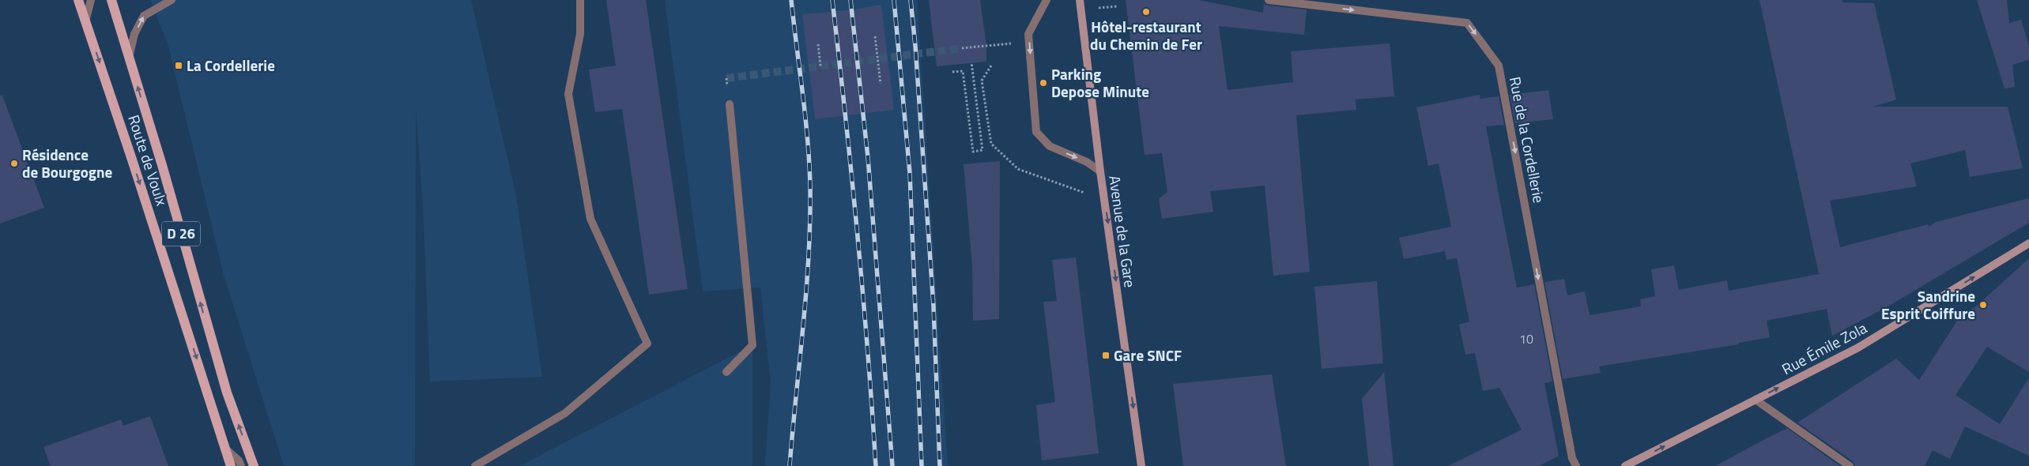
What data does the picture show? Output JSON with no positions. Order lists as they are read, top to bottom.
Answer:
{
  "streets": {
    "main road": [
      "Route de Voulx",
      "Avenue de la Gare",
      "D 26",
      "Rue Émile Zola"
    ],
    "street": ["Rue de la Cordellerie"]
  },
  "one_way": ["Rue de la Cordellerie", "Avenue de la Gare", "Rue Émile Zola"],
  "places": {
    "other": [
      "Hôtel-restaurant du Chemin de Fer",
      "Parking Depose Minute",
      "Résidence de Bourgogne",
      "Sandrine Esprit Coiffure"
    ],
    "transit": ["La Cordellerie", "Gare SNCF"]
  },
  "house_numbers": ["10"]
}
